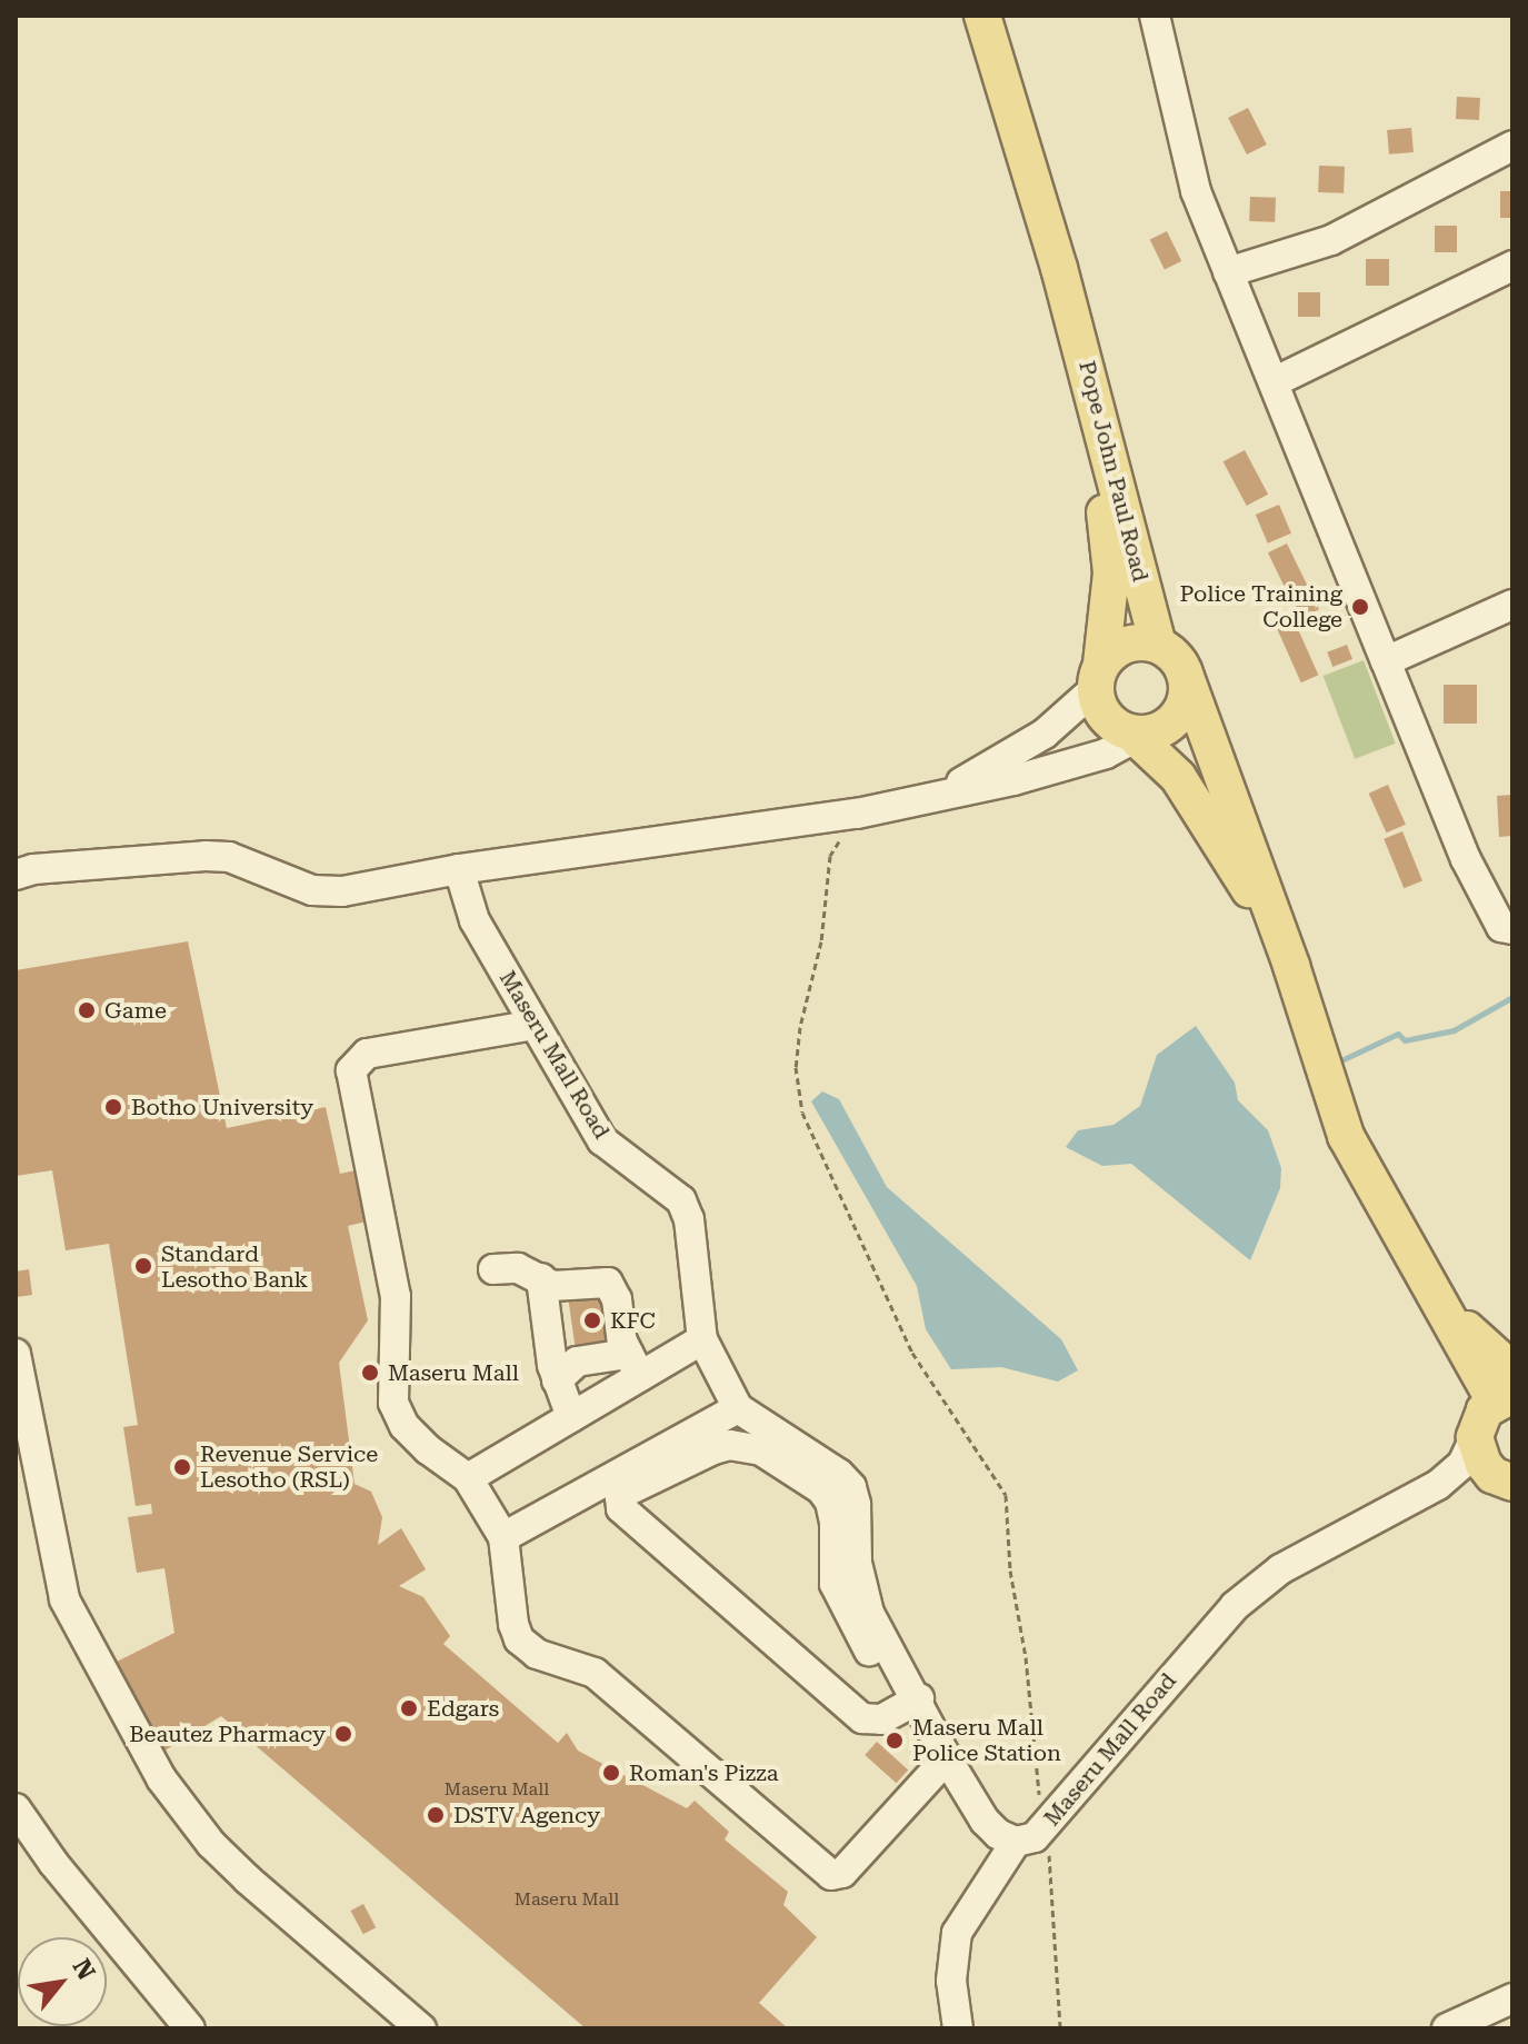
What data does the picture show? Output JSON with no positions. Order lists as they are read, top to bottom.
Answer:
{
  "streets": {
    "main road": ["Pope John Paul Road"],
    "street": ["Maseru Mall Road"]
  },
  "places": [
    "Police Training College",
    "Game",
    "Botho University",
    "Standard Lesotho Bank",
    "KFC",
    "Maseru Mall",
    "Revenue Service Lesotho (RSL)",
    "Edgars",
    "Beautez Pharmacy",
    "Maseru Mall Police Station",
    "Roman's Pizza",
    "DSTV Agency"
  ],
  "house_numbers": ["Maseru Mall", "Maseru Mall"],
  "north": "top right"
}
